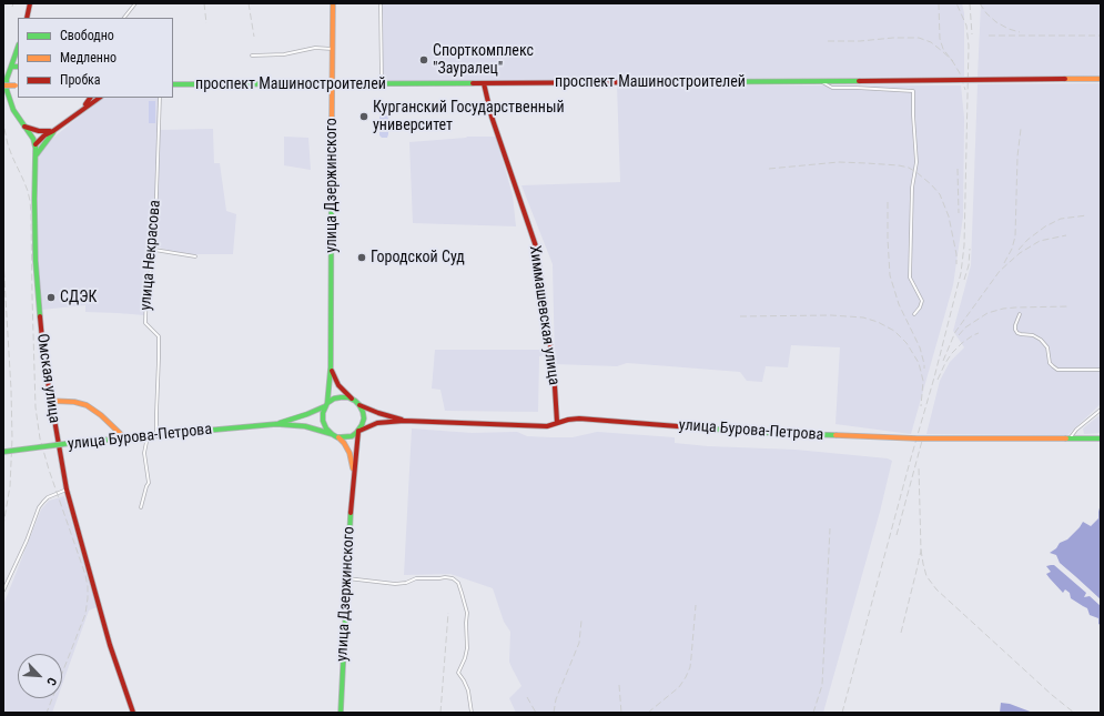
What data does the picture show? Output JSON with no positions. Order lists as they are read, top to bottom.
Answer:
{
  "streets": {
    "main road": [
      "проспект Машиностроителей",
      "улица Дзержинского",
      "Химмашевская улица",
      "Омская улица",
      "улица Бурова-Петрова"
    ],
    "street": ["улица Некрасова"]
  },
  "crossings": [
    ["проспект Машиностроителей", "улица Дзержинского"],
    ["проспект Машиностроителей", "Химмашевская улица"],
    ["улица Дзержинского", "улица Бурова-Петрова"],
    ["улица Некрасова", "улица Бурова-Петрова"],
    ["Химмашевская улица", "улица Бурова-Петрова"]
  ],
  "places": [
    "Спорткомплекс \"Зауралец\"",
    "Курганский Государственный университет",
    "Городской Суд",
    "СДЭК"
  ],
  "legend": ["Свободно", "Медленно", "Пробка"],
  "north": "bottom right"
}
